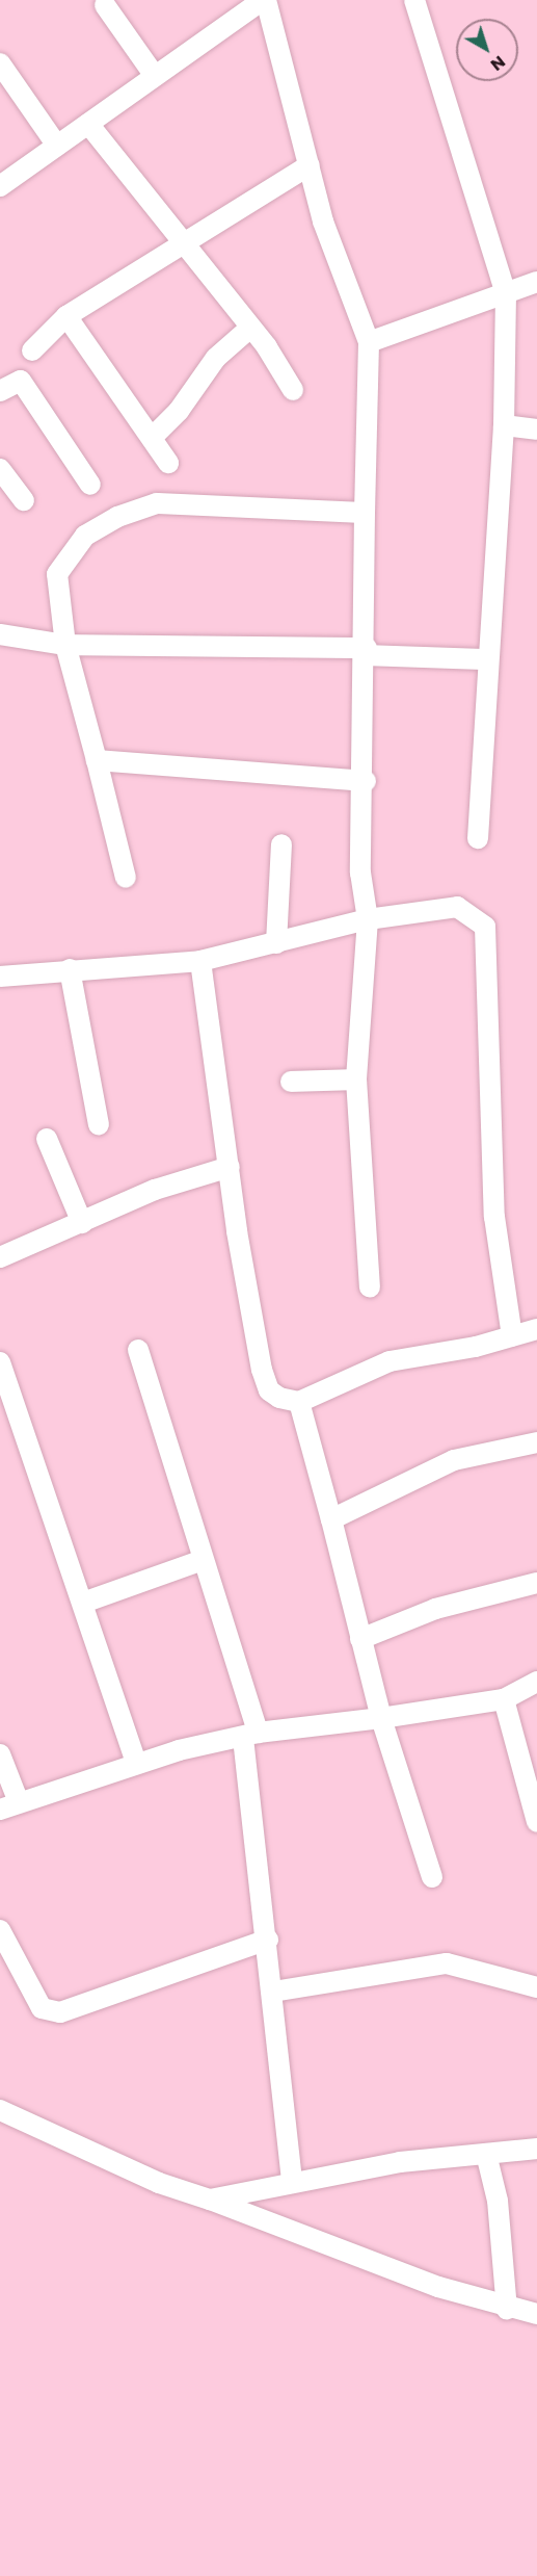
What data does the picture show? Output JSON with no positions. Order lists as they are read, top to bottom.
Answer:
{
  "north": "bottom right"
}
